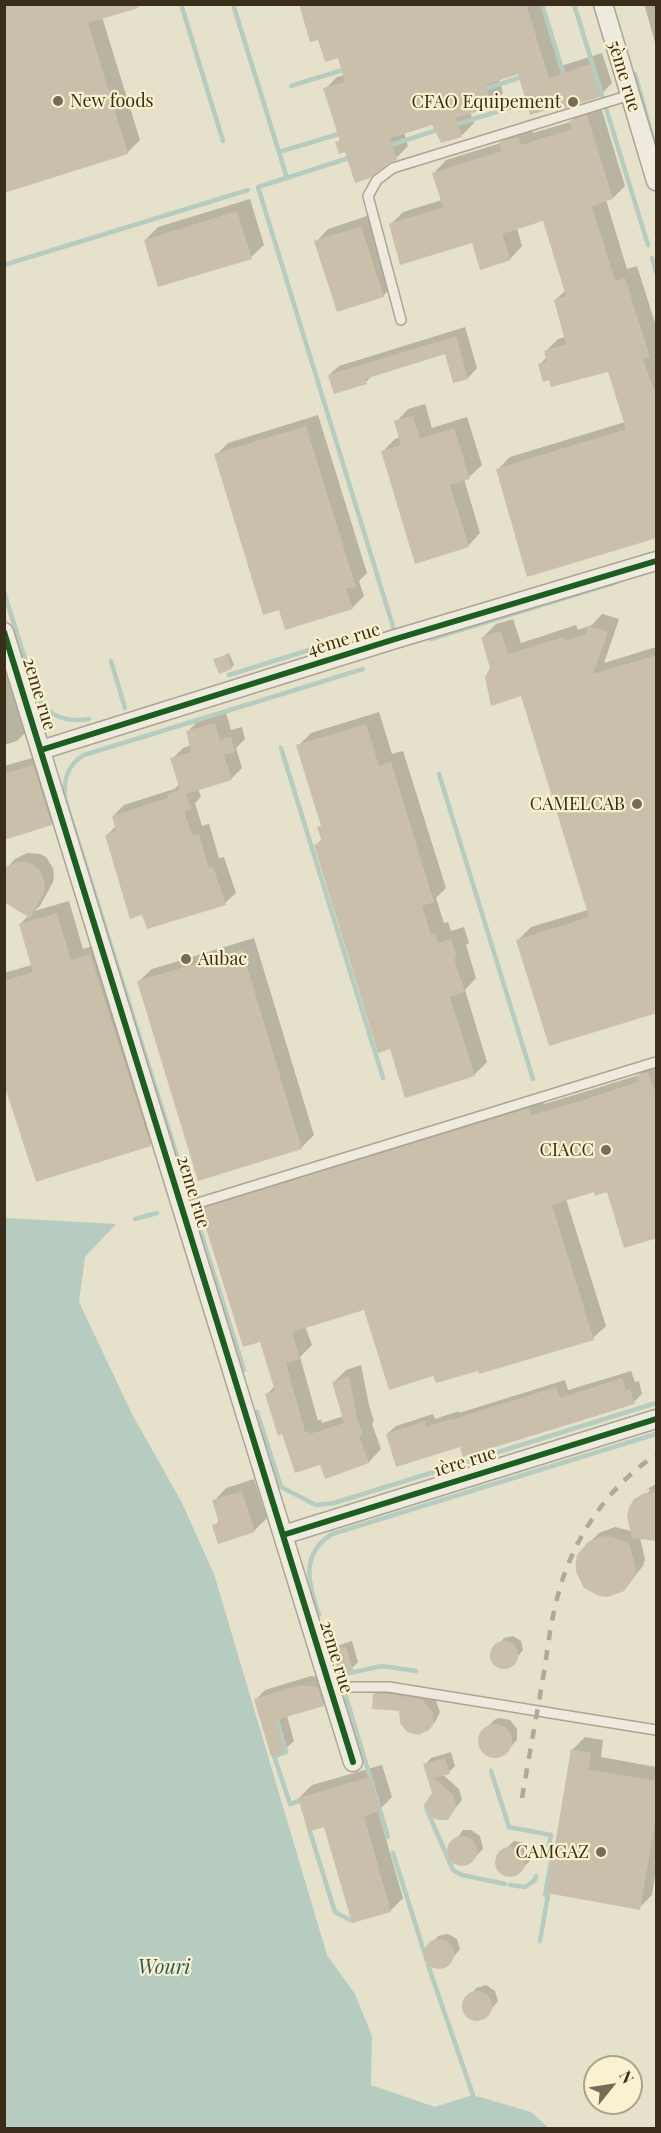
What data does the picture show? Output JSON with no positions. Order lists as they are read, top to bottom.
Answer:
{
  "streets": {
    "street": [
      "5ème rue",
      "4ème rue",
      "2eme rue",
      "1ère rue"
    ]
  },
  "crossings": [
    ["4ème rue", "2eme rue"],
    ["2eme rue", "1ère rue"]
  ],
  "water": ["Wouri"],
  "places": [
    "New foods",
    "CFAO Equipement",
    "CAMELCAB",
    "Aubac",
    "CIACC",
    "CAMGAZ"
  ],
  "north": "top right"
}
